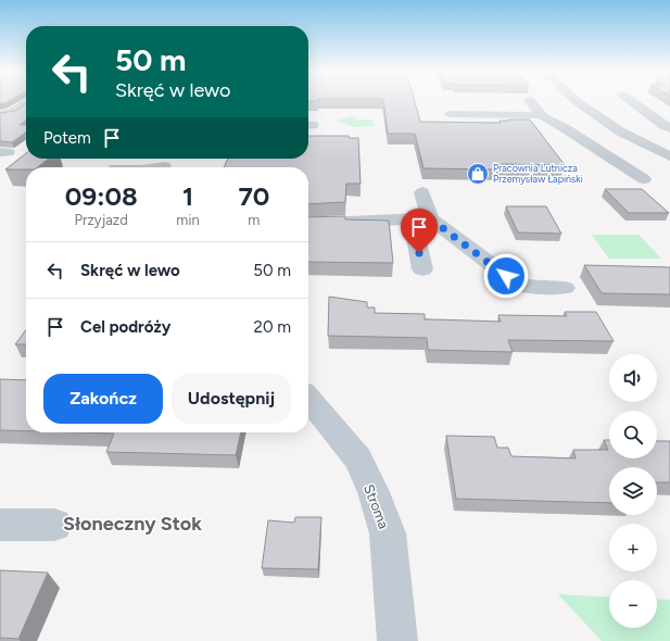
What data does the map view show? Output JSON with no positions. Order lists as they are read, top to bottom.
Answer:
{
  "streets": {
    "street": ["Stroma"]
  },
  "districts": ["Słoneczny Stok"],
  "places": {
    "shop": ["Pracownia Lutnicza Przemysław Łapiński"]
  },
  "page": {
    "turn": ["50 m", "Skręć w lewo"],
    "then": "Potem",
    "eta": [
      "09:08",
      "Przyjazd",
      "1",
      "min",
      "70",
      "m"
    ],
    "list": [
      {
        "name": "Skręć w lewo",
        "value": "50 m"
      },
      {
        "name": "Cel podróży",
        "value": "20 m"
      }
    ],
    "map_buttons": ["+", "−"],
    "buttons": ["Zakończ", "Udostępnij"]
  }
}
